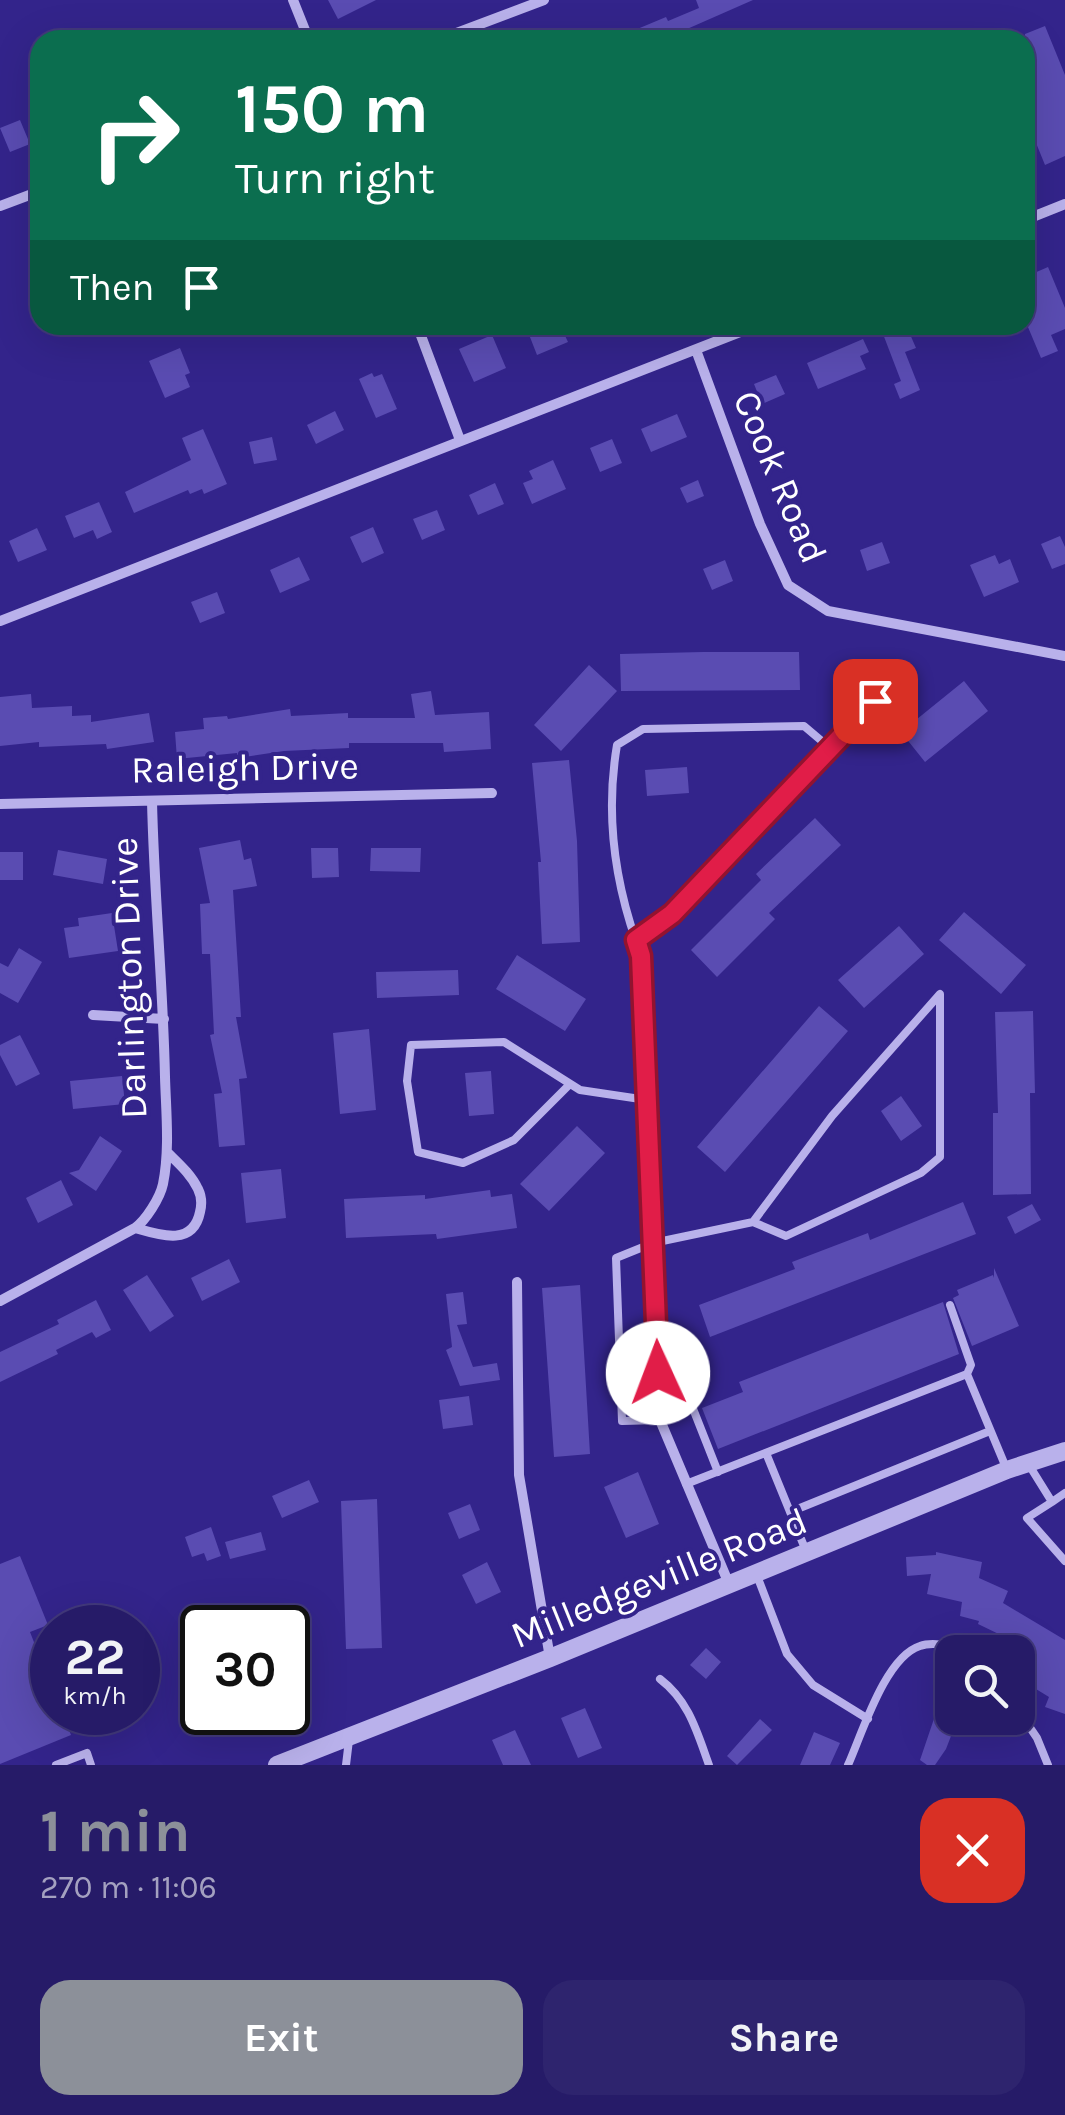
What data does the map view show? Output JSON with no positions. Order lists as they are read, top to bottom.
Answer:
{
  "streets": {
    "street": [
      "Cook Road",
      "Raleigh Drive",
      "Darlington Drive",
      "Milledgeville Road"
    ]
  },
  "crossings": [
    ["Raleigh Drive", "Darlington Drive"]
  ],
  "page": {
    "turn": ["150 m", "Turn right"],
    "then": "Then",
    "speed": "22 km/h",
    "limit": "30",
    "heading": ["1 min", "270 m · 11:06"],
    "buttons": ["Exit", "Share"]
  }
}
